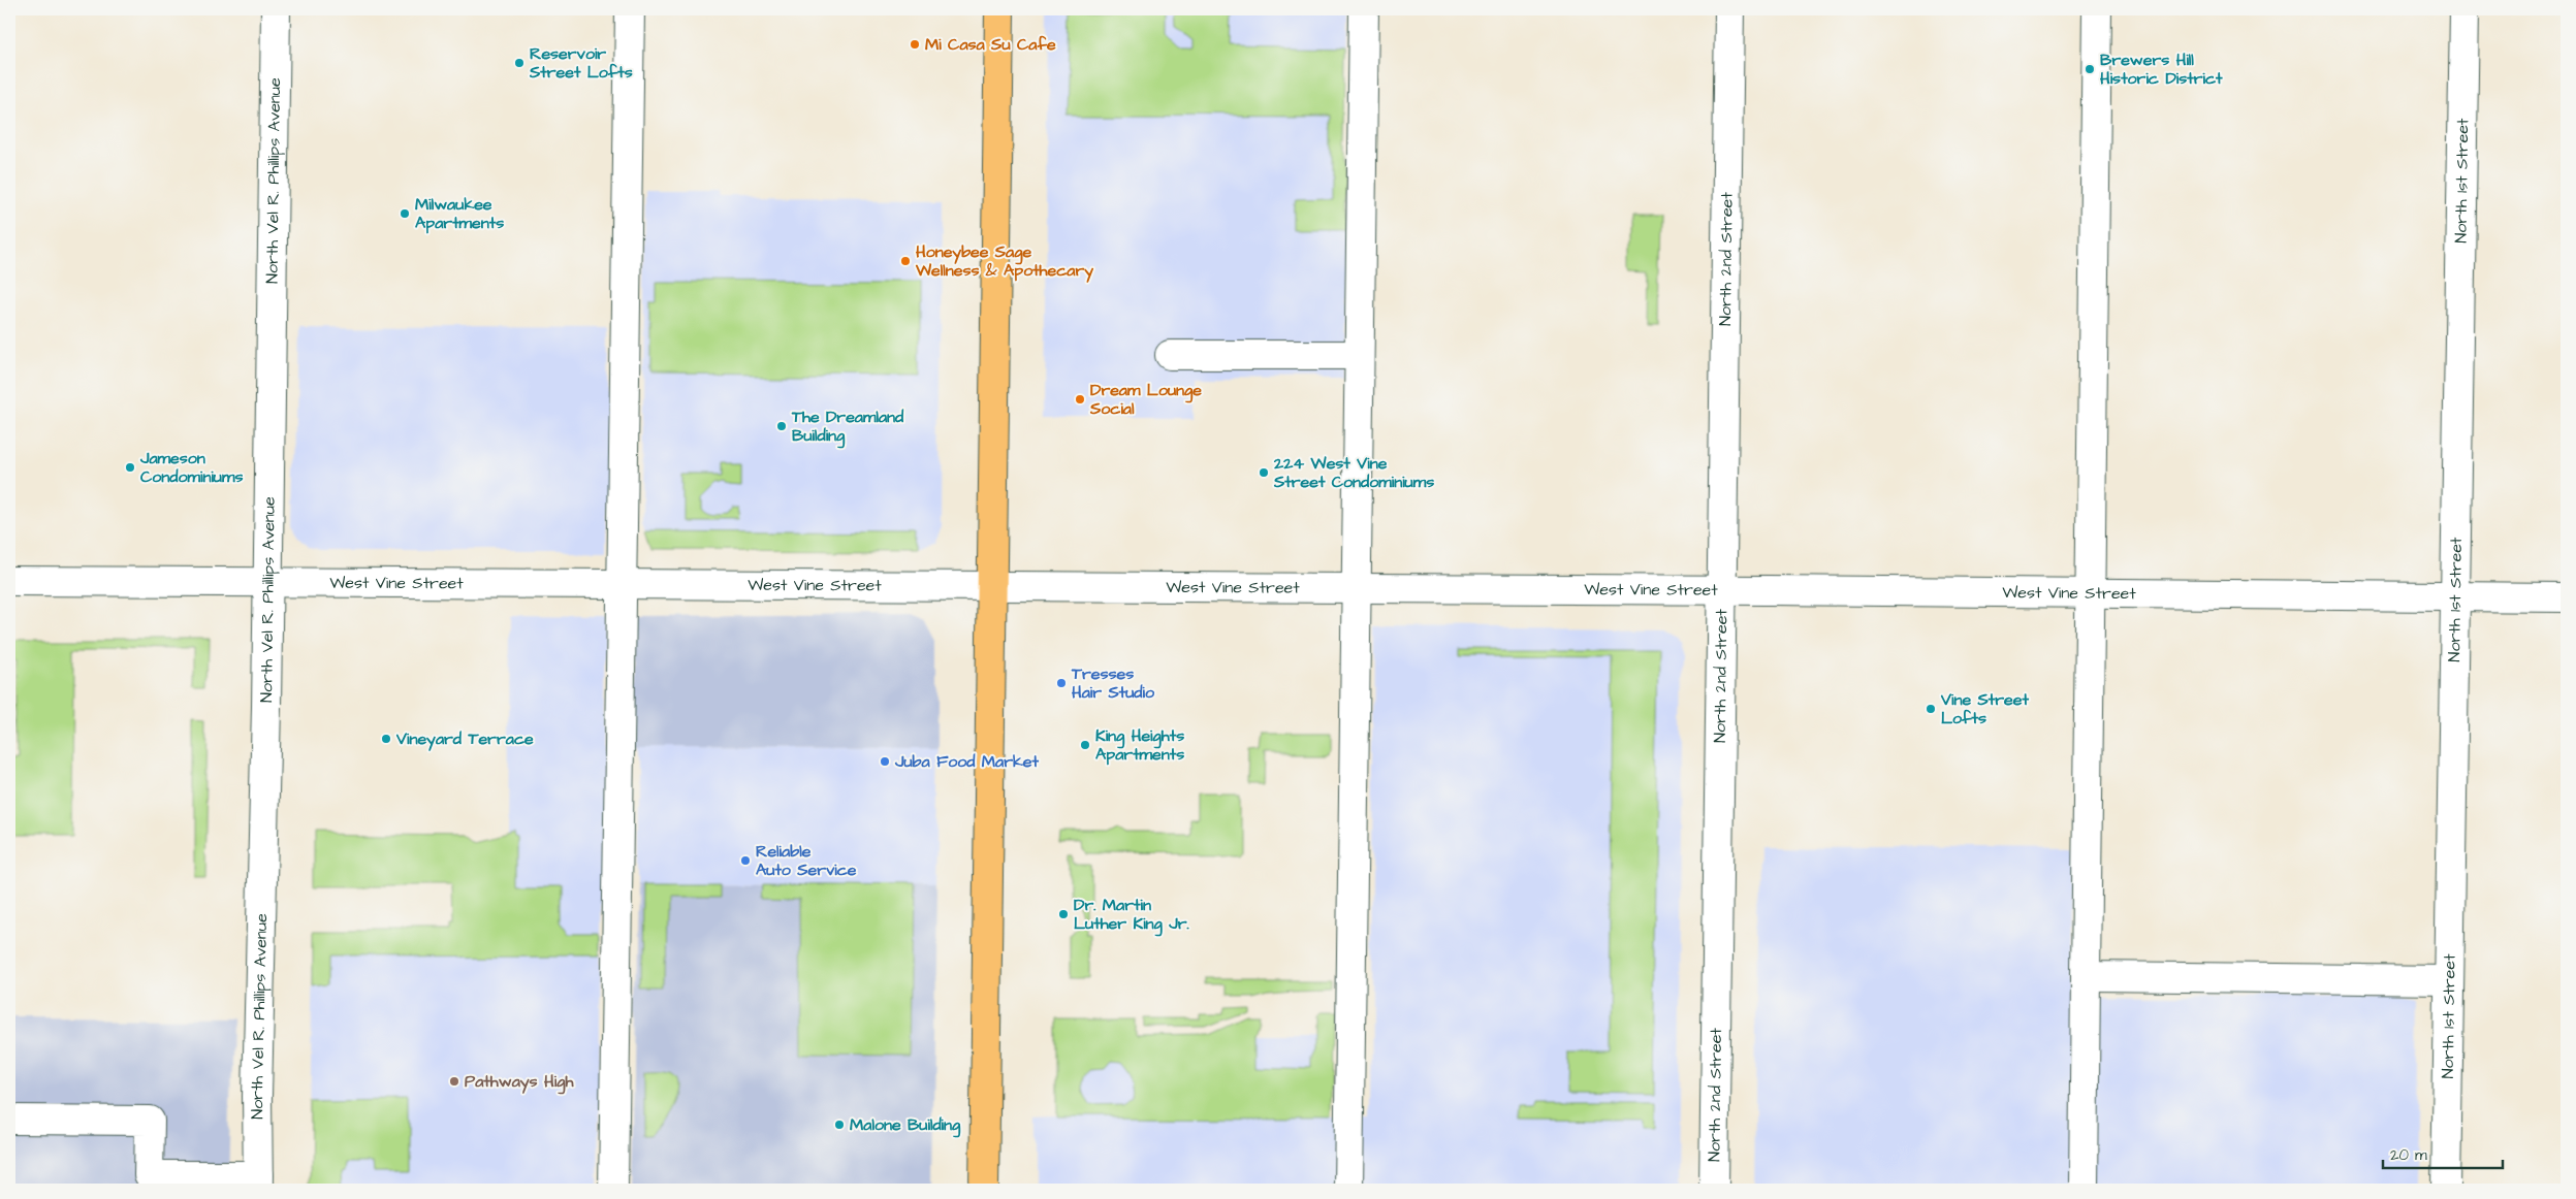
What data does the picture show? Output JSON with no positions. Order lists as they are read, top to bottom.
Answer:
{
  "streets": {
    "street": [
      "North Vel R. Phillips Avenue",
      "North 1st Street",
      "North 2nd Street",
      "West Vine Street"
    ]
  },
  "crossings": [
    ["North Vel R. Phillips Avenue", "West Vine Street"],
    ["North 1st Street", "West Vine Street"],
    ["North 2nd Street", "West Vine Street"]
  ],
  "places": [
    "Mi Casa Su Cafe",
    "Reservoir Street Lofts",
    "Brewers Hill Historic District",
    "Milwaukee Apartments",
    "Honeybee Sage Wellness & Apothecary",
    "Dream Lounge Social",
    "The Dreamland Building",
    "Jameson Condominiums",
    "224 West Vine Street Condominiums",
    "Tresses Hair Studio",
    "Vine Street Lofts",
    "Vineyard Terrace",
    "King Heights Apartments",
    "Juba Food Market",
    "Reliable Auto Service",
    "Dr. Martin Luther King Jr.",
    "Pathways High",
    "Malone Building"
  ],
  "scale_bar": "20 m"
}
